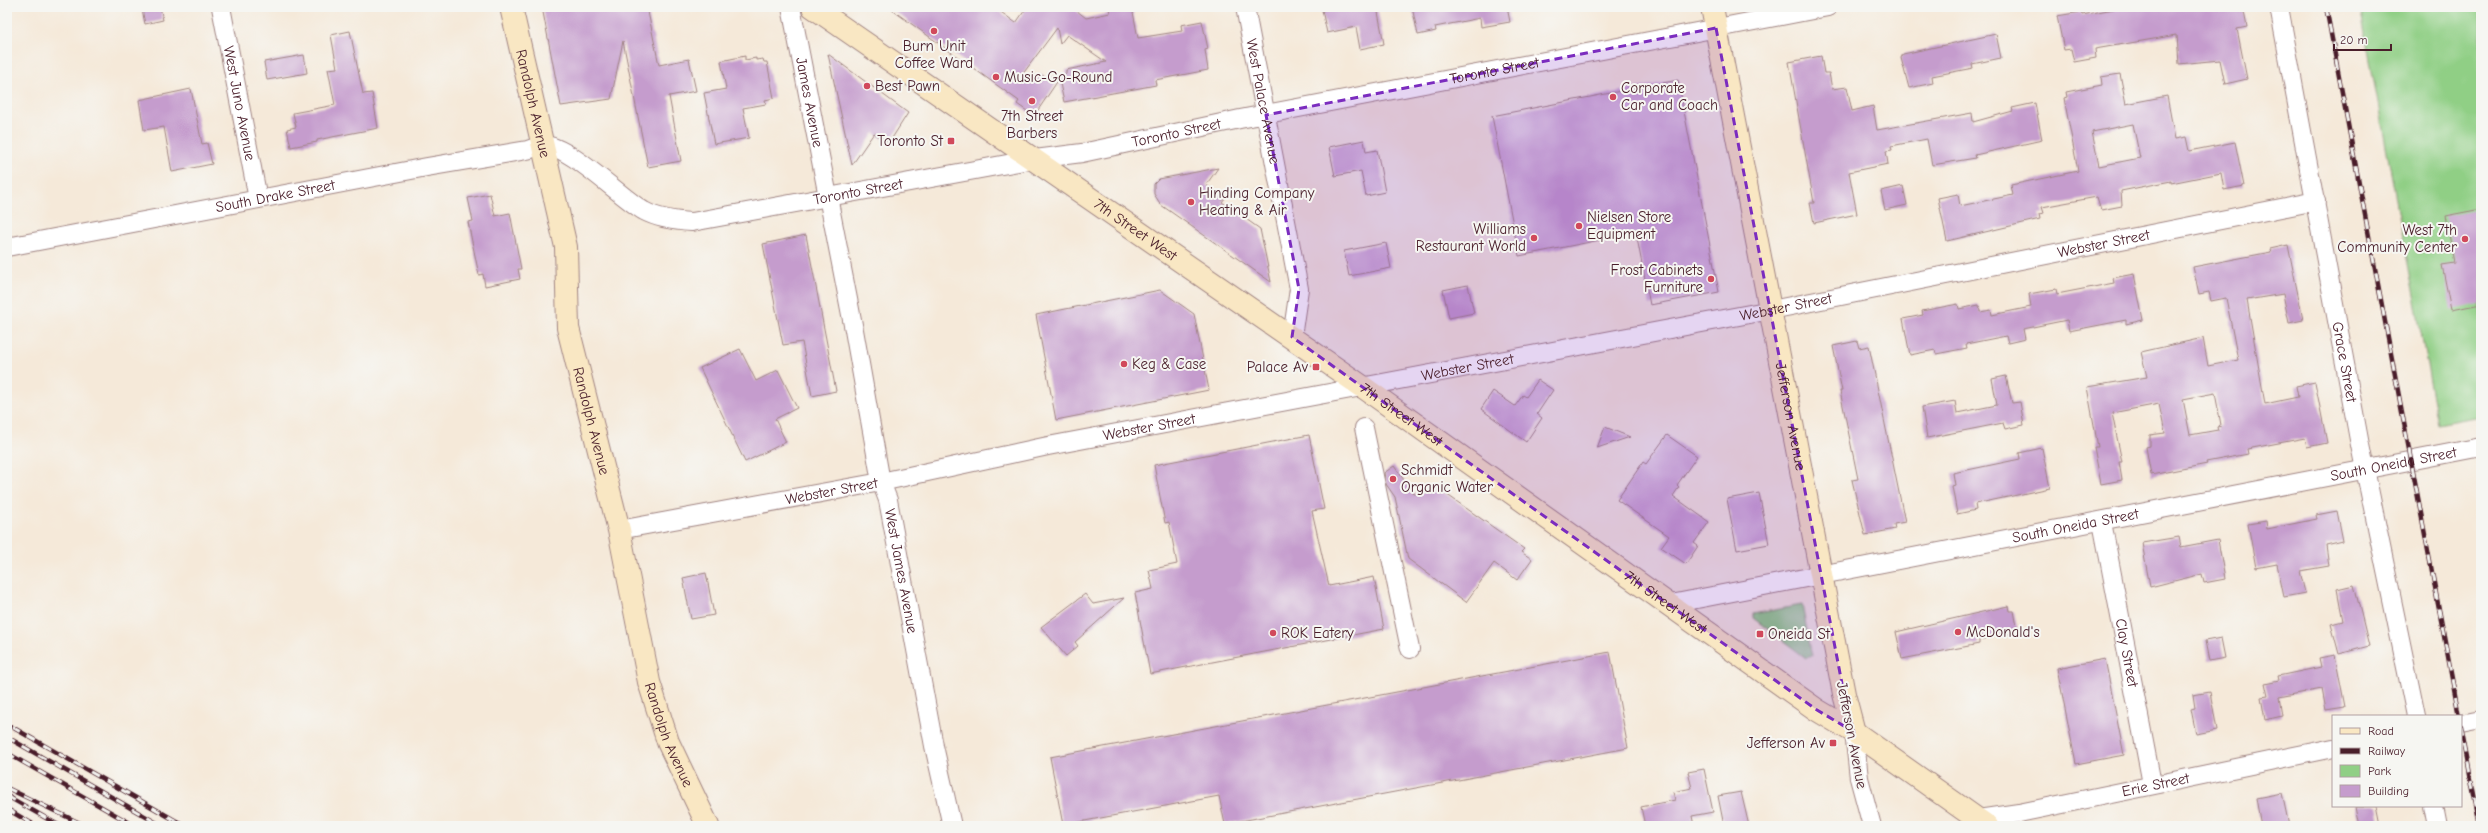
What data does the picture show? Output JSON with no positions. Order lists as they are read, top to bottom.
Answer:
{
  "streets": {
    "street": [
      "Toronto Street",
      "West Palace Avenue",
      "James Avenue",
      "West Juno Avenue",
      "Randolph Avenue",
      "South Drake Street",
      "7th Street West",
      "Webster Street",
      "Grace Street",
      "Jefferson Avenue",
      "South Oneida Street",
      "West James Avenue",
      "Clay Street",
      "Erie Street"
    ]
  },
  "crossings": [
    ["Toronto Street", "West Palace Avenue"],
    ["Toronto Street", "James Avenue"],
    ["Toronto Street", "Randolph Avenue"],
    ["Toronto Street", "South Drake Street"],
    ["Toronto Street", "7th Street West"],
    ["Toronto Street", "Jefferson Avenue"],
    ["Toronto Street", "West James Avenue"],
    ["West Palace Avenue", "7th Street West"],
    ["James Avenue", "West James Avenue"],
    ["West Juno Avenue", "South Drake Street"],
    ["Randolph Avenue", "South Drake Street"],
    ["Randolph Avenue", "Webster Street"],
    ["7th Street West", "Webster Street"],
    ["7th Street West", "Jefferson Avenue"],
    ["7th Street West", "South Oneida Street"],
    ["7th Street West", "Erie Street"],
    ["Webster Street", "Grace Street"],
    ["Webster Street", "Jefferson Avenue"],
    ["Webster Street", "West James Avenue"],
    ["Grace Street", "South Oneida Street"],
    ["Jefferson Avenue", "South Oneida Street"],
    ["South Oneida Street", "Clay Street"],
    ["Clay Street", "Erie Street"]
  ],
  "places": {
    "other": [
      "Burn Unit Coffee Ward",
      "Music-Go-Round",
      "Best Pawn",
      "Corporate Car and Coach",
      "7th Street Barbers",
      "Hinding Company Heating & Air",
      "Nielsen Store Equipment",
      "Williams Restaurant World",
      "West 7th Community Center",
      "Frost Cabinets Furniture",
      "Keg & Case",
      "Schmidt Organic Water",
      "McDonald's",
      "ROK Eatery"
    ],
    "transit": [
      "Toronto St",
      "Palace Av",
      "Oneida St",
      "Jefferson Av"
    ]
  },
  "legend": [
    "Road",
    "Railway",
    "Park",
    "Building"
  ],
  "scale_bar": "20 m"
}
